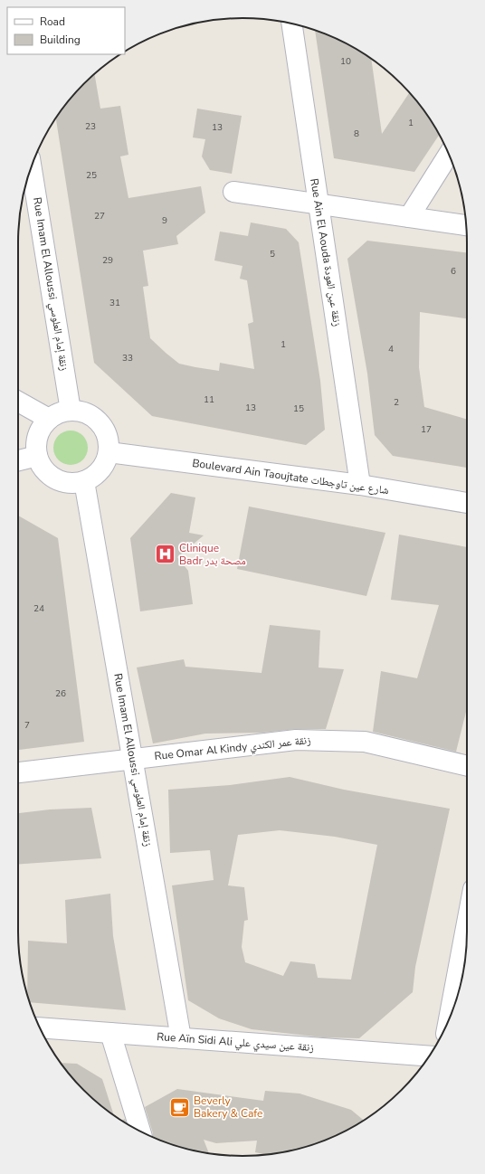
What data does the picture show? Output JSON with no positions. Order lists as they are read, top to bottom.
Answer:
{
  "streets": {
    "street": [
      "Rue Ain El Aouda زنقة عين العودة",
      "Rue Imam El Alloussi زنقة إمام العلوسي",
      "Boulevard Ain Taoujtate شارع عين تاوجطات",
      "Rue Omar Al Kindy زنقة عمر الكندي",
      "Rue Aïn Sidi Ali زنقة عين سيدي علي"
    ]
  },
  "crossings": [
    ["Rue Ain El Aouda زنقة عين العودة", "Boulevard Ain Taoujtate شارع عين تاوجطات"],
    ["Rue Imam El Alloussi زنقة إمام العلوسي", "Boulevard Ain Taoujtate شارع عين تاوجطات"],
    ["Rue Imam El Alloussi زنقة إمام العلوسي", "Rue Omar Al Kindy زنقة عمر الكندي"],
    ["Rue Imam El Alloussi زنقة إمام العلوسي", "Rue Aïn Sidi Ali زنقة عين سيدي علي"]
  ],
  "places": {
    "hospital": ["Clinique Badr مصحة بدر"],
    "cafe": ["Beverly Bakery & Cafe"]
  },
  "house_numbers": [
    "10",
    "1",
    "23",
    "13",
    "8",
    "25",
    "27",
    "9",
    "5",
    "29",
    "6",
    "31",
    "1",
    "4",
    "33",
    "11",
    "2",
    "13",
    "15",
    "17",
    "24",
    "26",
    "7"
  ],
  "legend": ["Road", "Building"]
}
